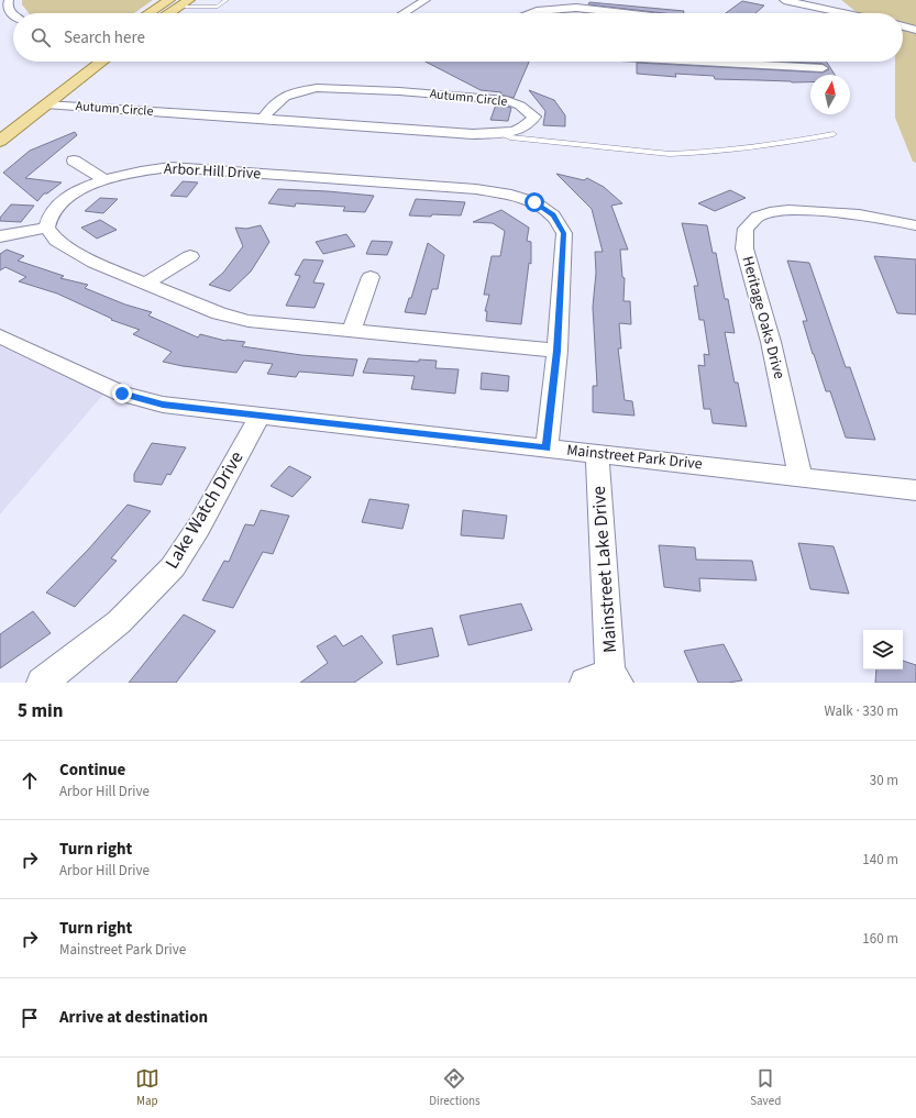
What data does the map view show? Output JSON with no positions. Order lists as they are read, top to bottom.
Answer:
{
  "streets": {
    "street": [
      "Autumn Circle",
      "Arbor Hill Drive",
      "Heritage Oaks Drive",
      "Mainstreet Park Drive",
      "Lake Watch Drive",
      "Mainstreet Lake Drive"
    ]
  },
  "crossings": [
    ["Arbor Hill Drive", "Mainstreet Park Drive"],
    ["Heritage Oaks Drive", "Mainstreet Park Drive"],
    ["Mainstreet Park Drive", "Lake Watch Drive"],
    ["Mainstreet Park Drive", "Mainstreet Lake Drive"]
  ],
  "north": "top",
  "page": {
    "search": "Search here",
    "heading": ["5 min", "Walk · 330 m"],
    "list": [
      ["Continue", "Arbor Hill Drive", "30 m"],
      ["Turn right", "Arbor Hill Drive", "140 m"],
      ["Turn right", "Mainstreet Park Drive", "160 m"],
      "Arrive at destination"
    ],
    "nav": ["Map", "Directions", "Saved"]
  }
}
